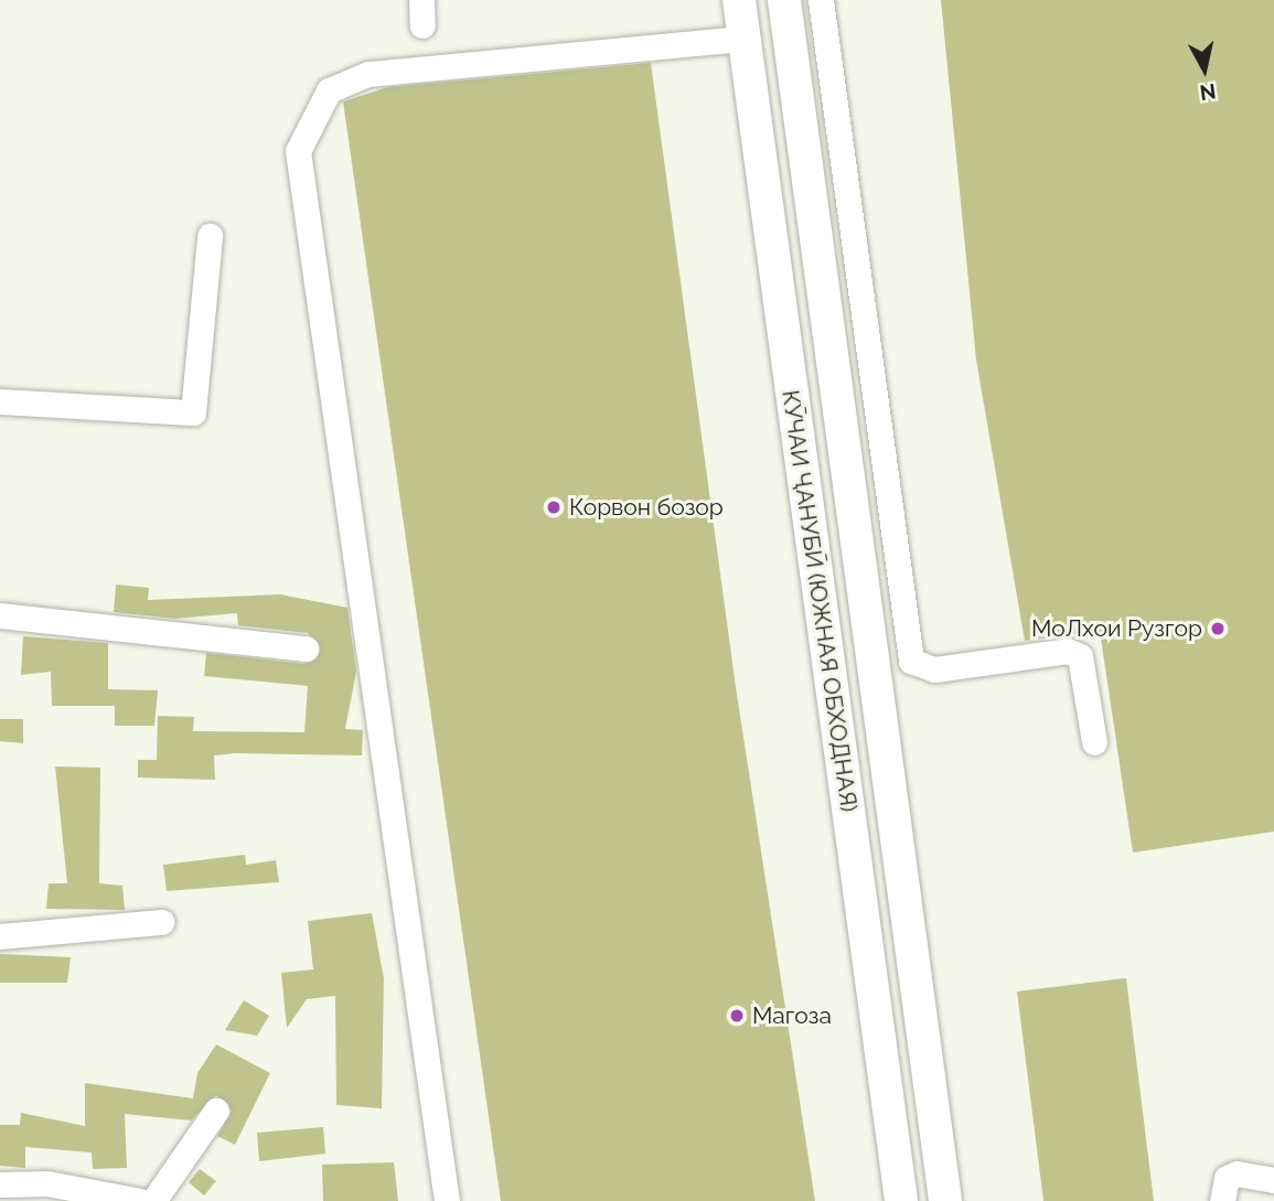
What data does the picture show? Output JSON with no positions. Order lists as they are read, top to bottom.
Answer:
{
  "streets": {
    "main road": ["КӮЧАИ ҶАНУБӢ (ЮЖНАЯ ОБХОДНАЯ)"]
  },
  "places": ["Корвон бозор", "МоЛхои Рузгор", "Магоза"],
  "north": "bottom"
}
